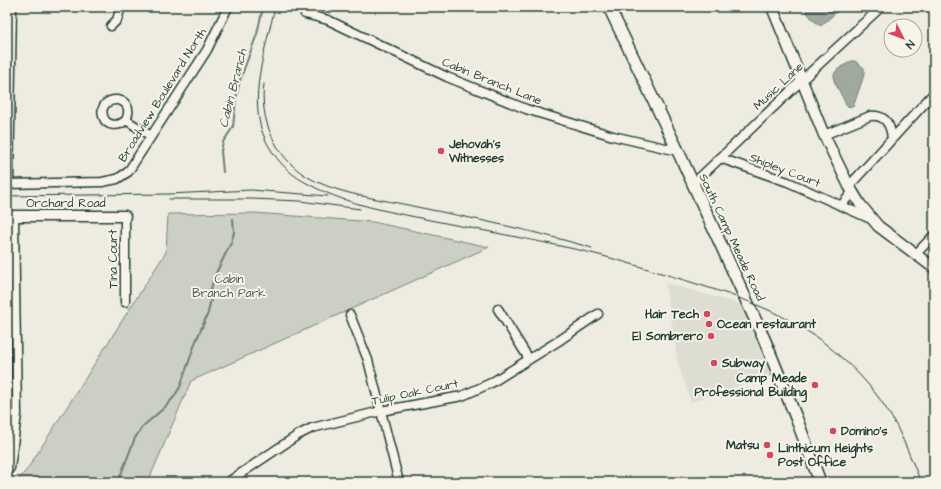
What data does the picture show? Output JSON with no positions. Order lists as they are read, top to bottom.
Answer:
{
  "streets": {
    "main road": ["South Camp Meade Road"],
    "street": [
      "Cabin Branch Lane",
      "Music Lane",
      "Broadview Boulevard North",
      "Shipley Court",
      "Orchard Road",
      "Tina Court",
      "Tulip Oak Court"
    ]
  },
  "crossings": [
    ["Cabin Branch Lane", "South Camp Meade Road"],
    ["Music Lane", "Shipley Court"],
    ["Music Lane", "South Camp Meade Road"],
    ["Orchard Road", "Tina Court"]
  ],
  "water": ["Cabin Branch"],
  "parks": ["Cabin Branch Park"],
  "places": [
    "Jehovah's Witnesses",
    "Hair Tech",
    "Ocean restaurant",
    "El Sombrero",
    "Subway",
    "Camp Meade Professional Building",
    "Domino's",
    "Matsu",
    "Linthicum Heights Post Office"
  ],
  "north": "bottom right"
}
